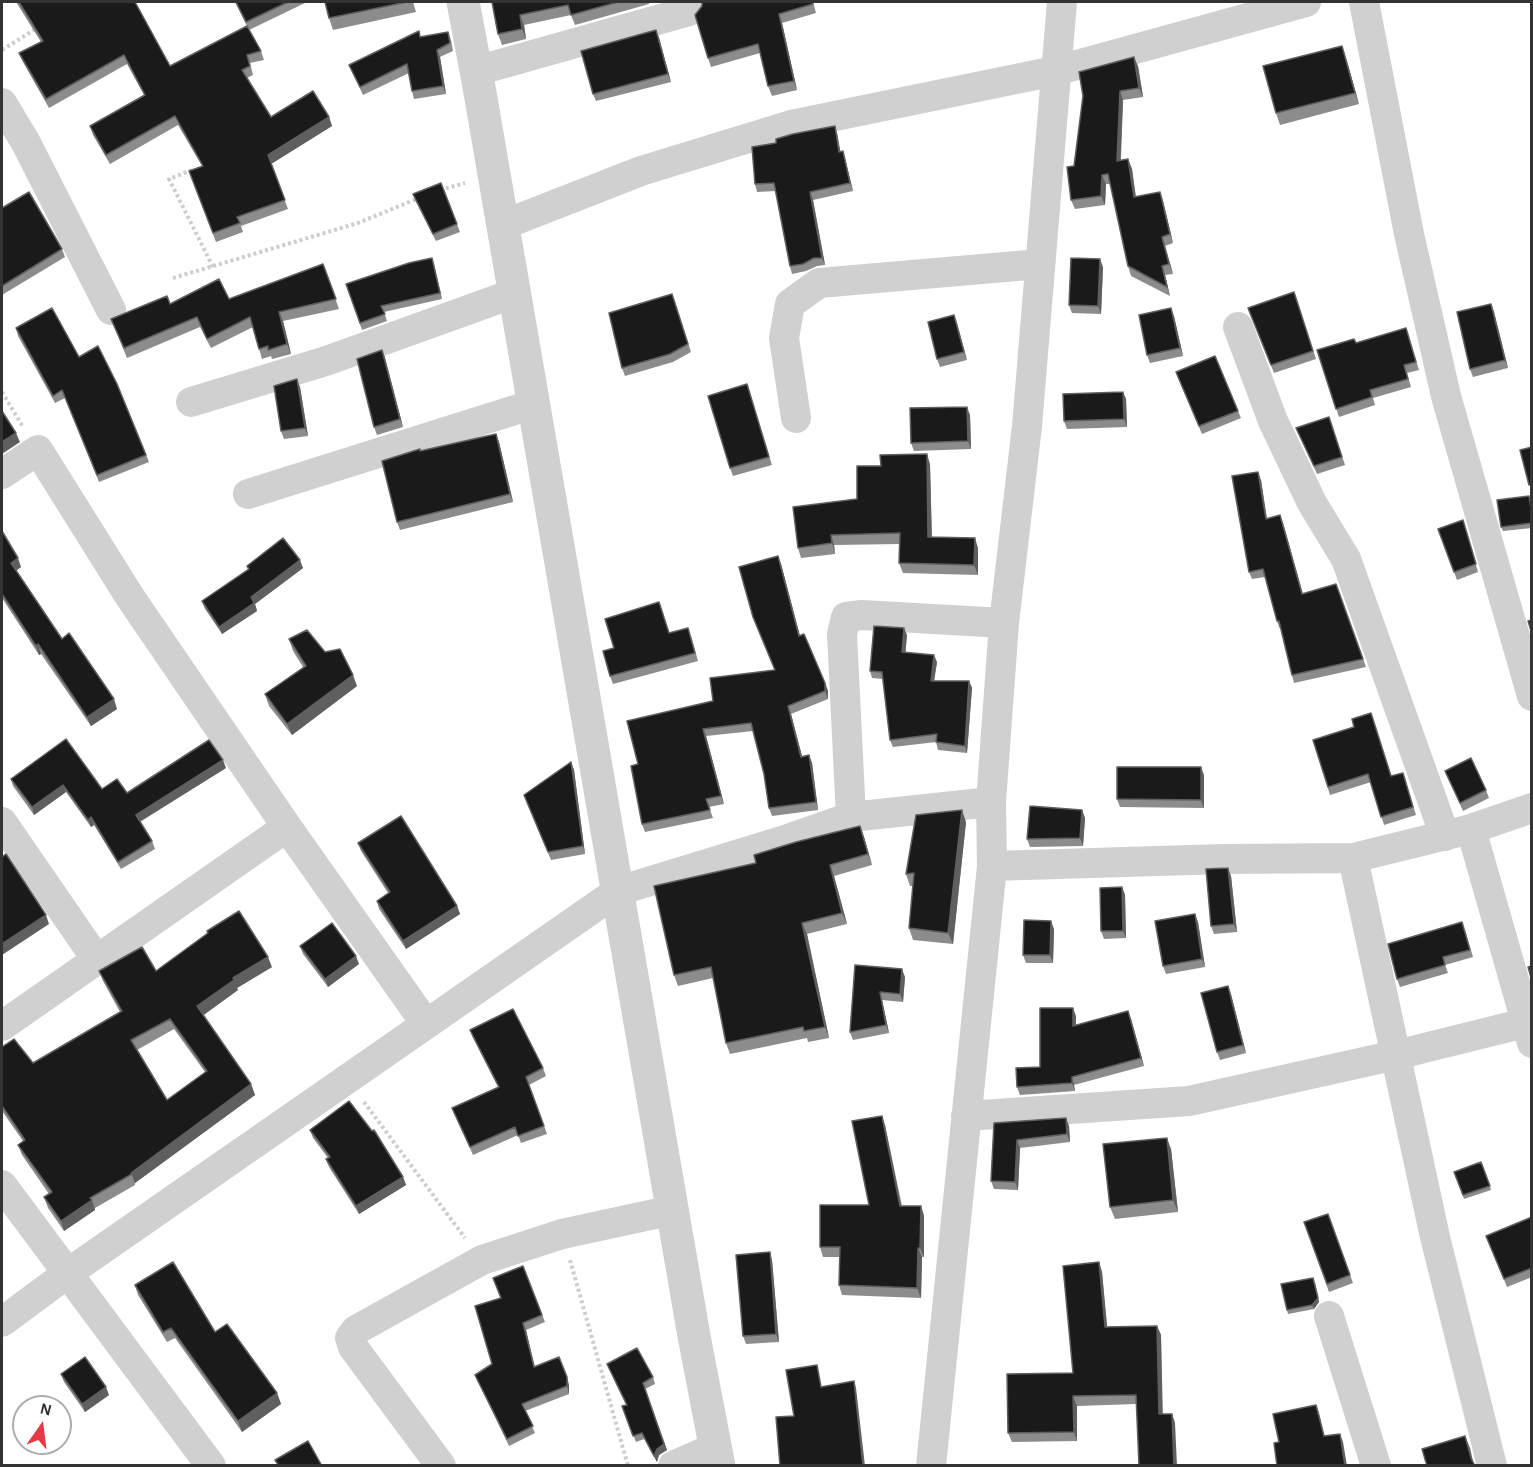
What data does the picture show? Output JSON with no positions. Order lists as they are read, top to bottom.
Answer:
{
  "north": "top"
}
